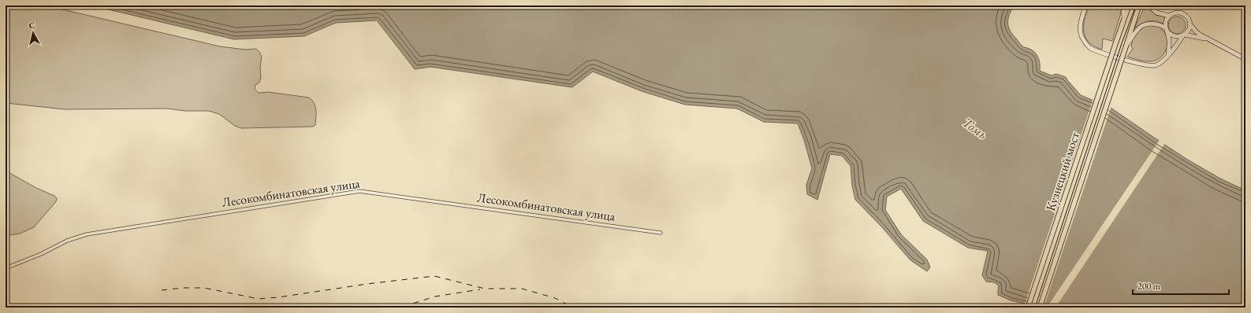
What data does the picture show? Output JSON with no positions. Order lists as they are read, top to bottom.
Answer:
{
  "streets": {
    "main road": ["Кузнецкий мост"],
    "street": ["Лесокомбинатовская улица"]
  },
  "water": ["Томь"],
  "scale_bar": "200 m",
  "north": "top"
}
